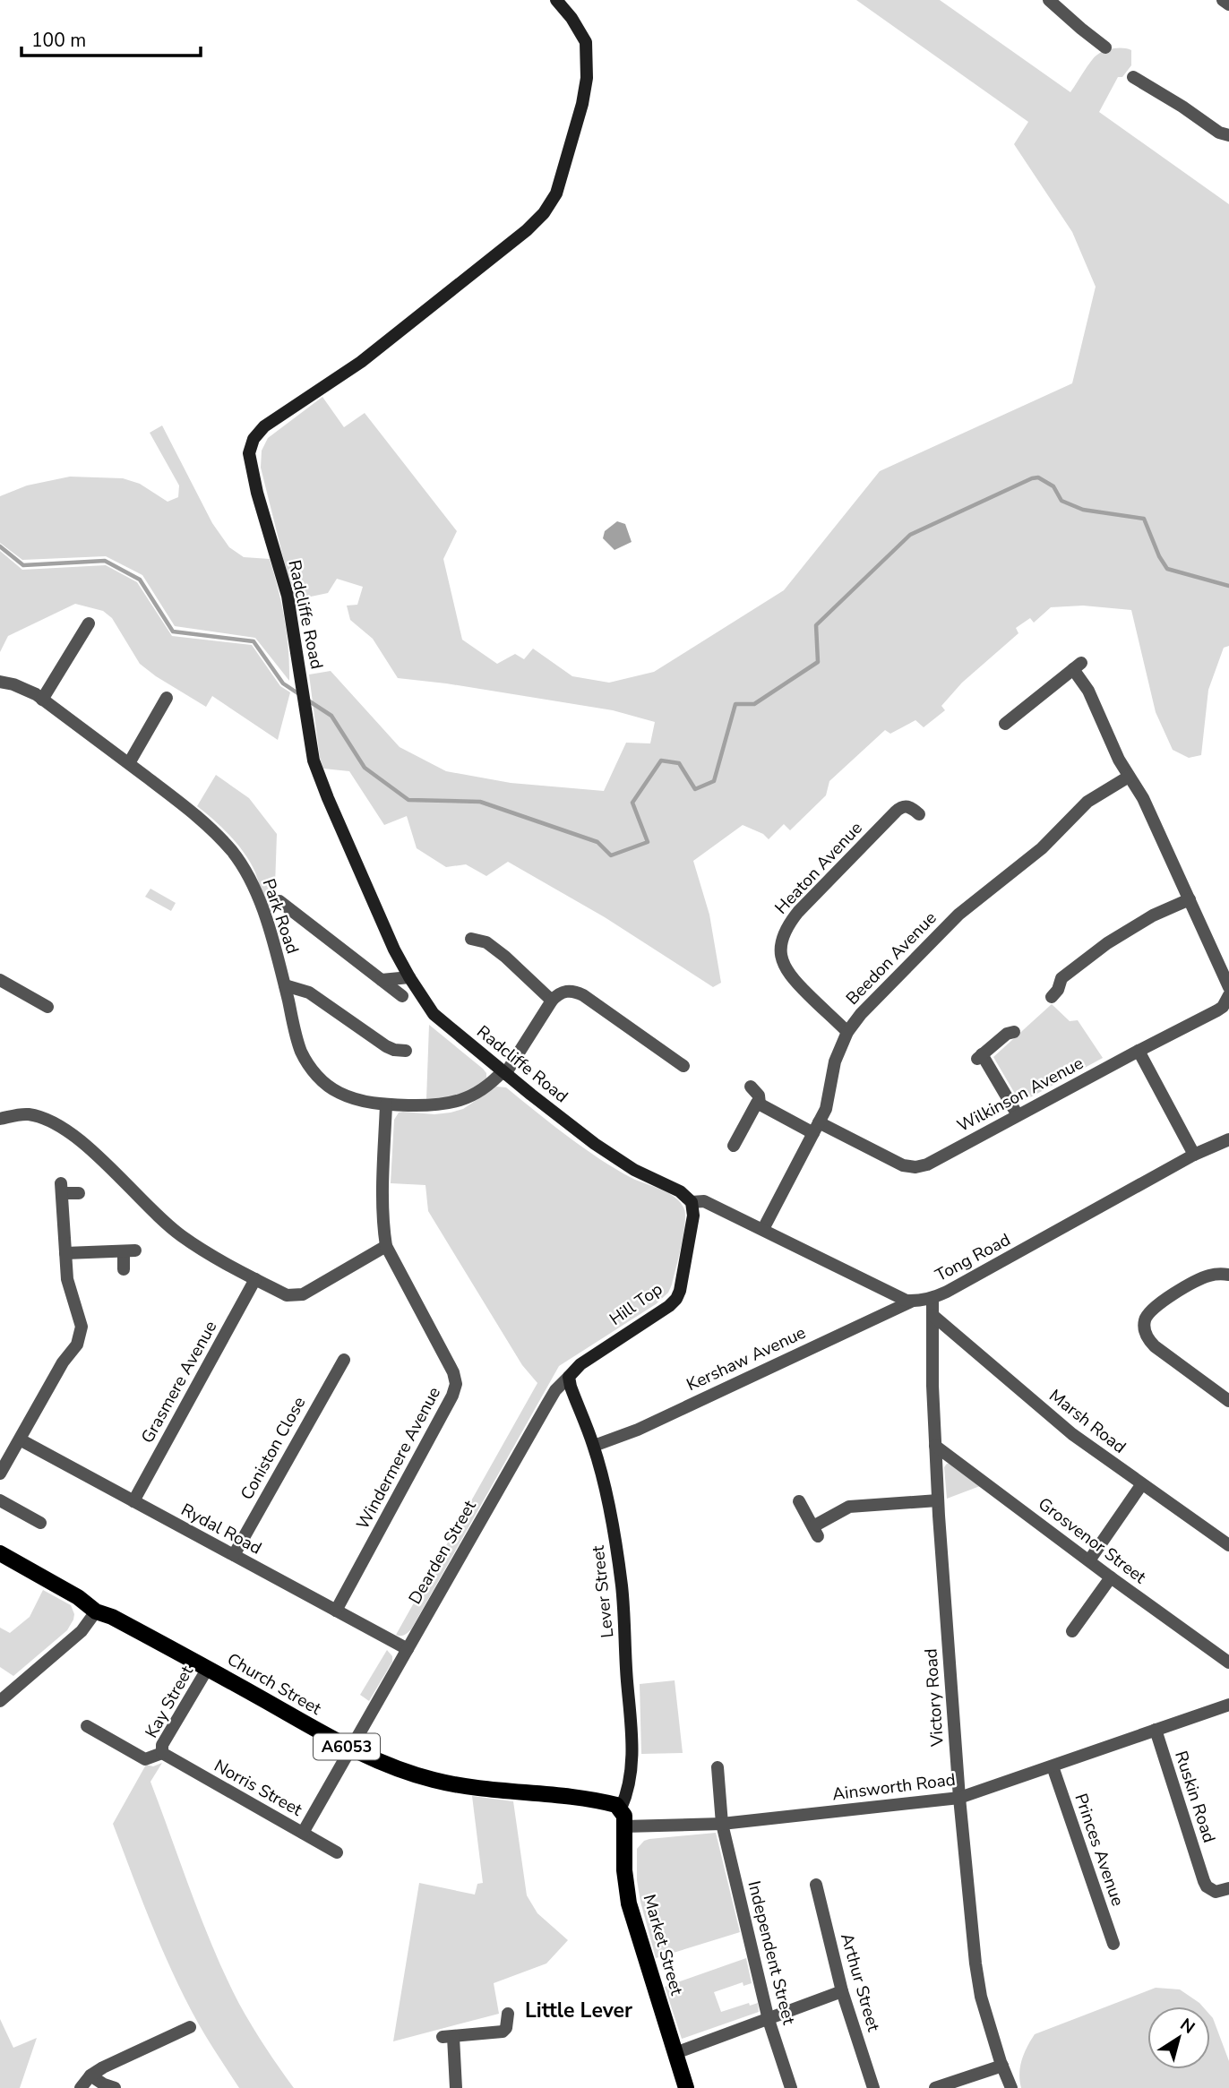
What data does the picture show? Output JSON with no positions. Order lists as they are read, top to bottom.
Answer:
{
  "streets": {
    "main road": [
      "Radcliffe Road",
      "Hill Top",
      "Lever Street",
      "Church Street",
      "A6053",
      "Market Street"
    ],
    "street": [
      "Heaton Avenue",
      "Park Road",
      "Beedon Avenue",
      "Wilkinson Avenue",
      "Tong Road",
      "Kershaw Avenue",
      "Grasmere Avenue",
      "Marsh Road",
      "Coniston Close",
      "Windermere Avenue",
      "Rydal Road",
      "Grosvenor Street",
      "Dearden Street",
      "Victory Road",
      "Kay Street",
      "Ainsworth Road",
      "Norris Street",
      "Ruskin Road",
      "Princes Avenue",
      "Independent Street",
      "Arthur Street"
    ]
  },
  "crossings": [
    ["Radcliffe Road", "Park Road"],
    ["Radcliffe Road", "Tong Road"],
    ["Radcliffe Road", "Hill Top"],
    ["Heaton Avenue", "Beedon Avenue"],
    ["Park Road", "Windermere Avenue"],
    ["Beedon Avenue", "Wilkinson Avenue"],
    ["Beedon Avenue", "Tong Road"],
    ["Tong Road", "Hill Top"],
    ["Tong Road", "Kershaw Avenue"],
    ["Tong Road", "Victory Road"],
    ["Hill Top", "Dearden Street"],
    ["Hill Top", "Lever Street"],
    ["Kershaw Avenue", "Lever Street"],
    ["Grasmere Avenue", "Rydal Road"],
    ["Marsh Road", "Victory Road"],
    ["Coniston Close", "Rydal Road"],
    ["Windermere Avenue", "Rydal Road"],
    ["Rydal Road", "Dearden Street"],
    ["Grosvenor Street", "Victory Road"],
    ["Dearden Street", "Lever Street"],
    ["Dearden Street", "Church Street"],
    ["Dearden Street", "Norris Street"],
    ["Lever Street", "Church Street"],
    ["Lever Street", "Market Street"],
    ["Church Street", "Kay Street"],
    ["Church Street", "Market Street"],
    ["Victory Road", "Ainsworth Road"],
    ["Kay Street", "Norris Street"],
    ["Ainsworth Road", "Ruskin Road"],
    ["Ainsworth Road", "Princes Avenue"],
    ["Ainsworth Road", "Market Street"],
    ["Ainsworth Road", "Independent Street"]
  ],
  "districts": ["Little Lever"],
  "scale_bar": "100 m",
  "north": "top right"
}
